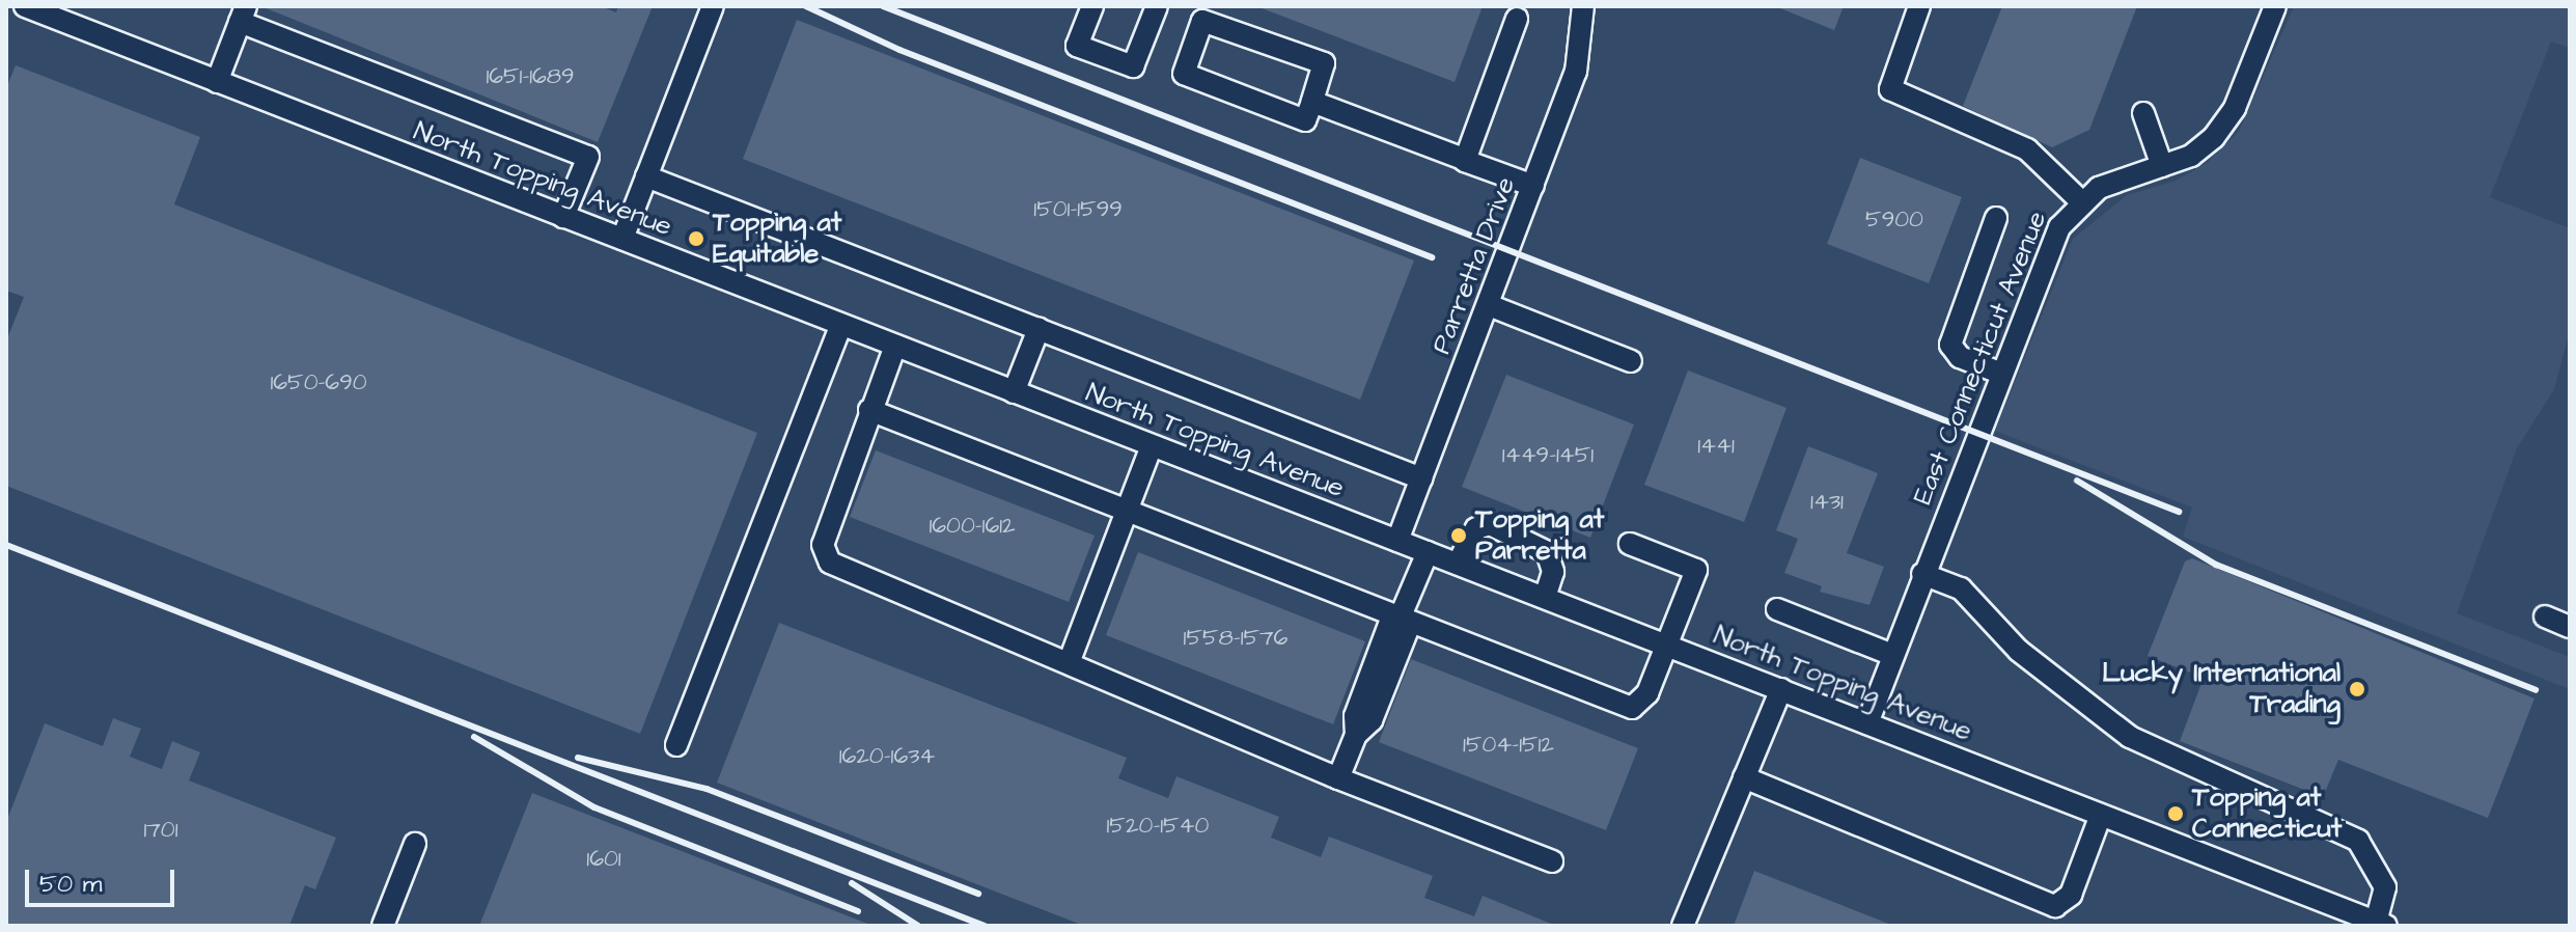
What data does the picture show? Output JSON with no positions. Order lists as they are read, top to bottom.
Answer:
{
  "streets": {
    "street": ["North Topping Avenue", "Parretta Drive", "East Connecticut Avenue"]
  },
  "crossings": [
    ["North Topping Avenue", "Parretta Drive"],
    ["North Topping Avenue", "East Connecticut Avenue"]
  ],
  "places": [
    "Topping at Equitable",
    "Topping at Parretta",
    "Lucky International Trading",
    "Topping at Connecticut"
  ],
  "house_numbers": [
    "1651-1689",
    "1501-1599",
    "5900",
    "1650-690",
    "1441",
    "1449-1451",
    "1431",
    "1600-1612",
    "1558-1576",
    "1504-1512",
    "1620-1634",
    "1520-1540",
    "1701",
    "1601"
  ],
  "scale_bar": "50 m"
}
